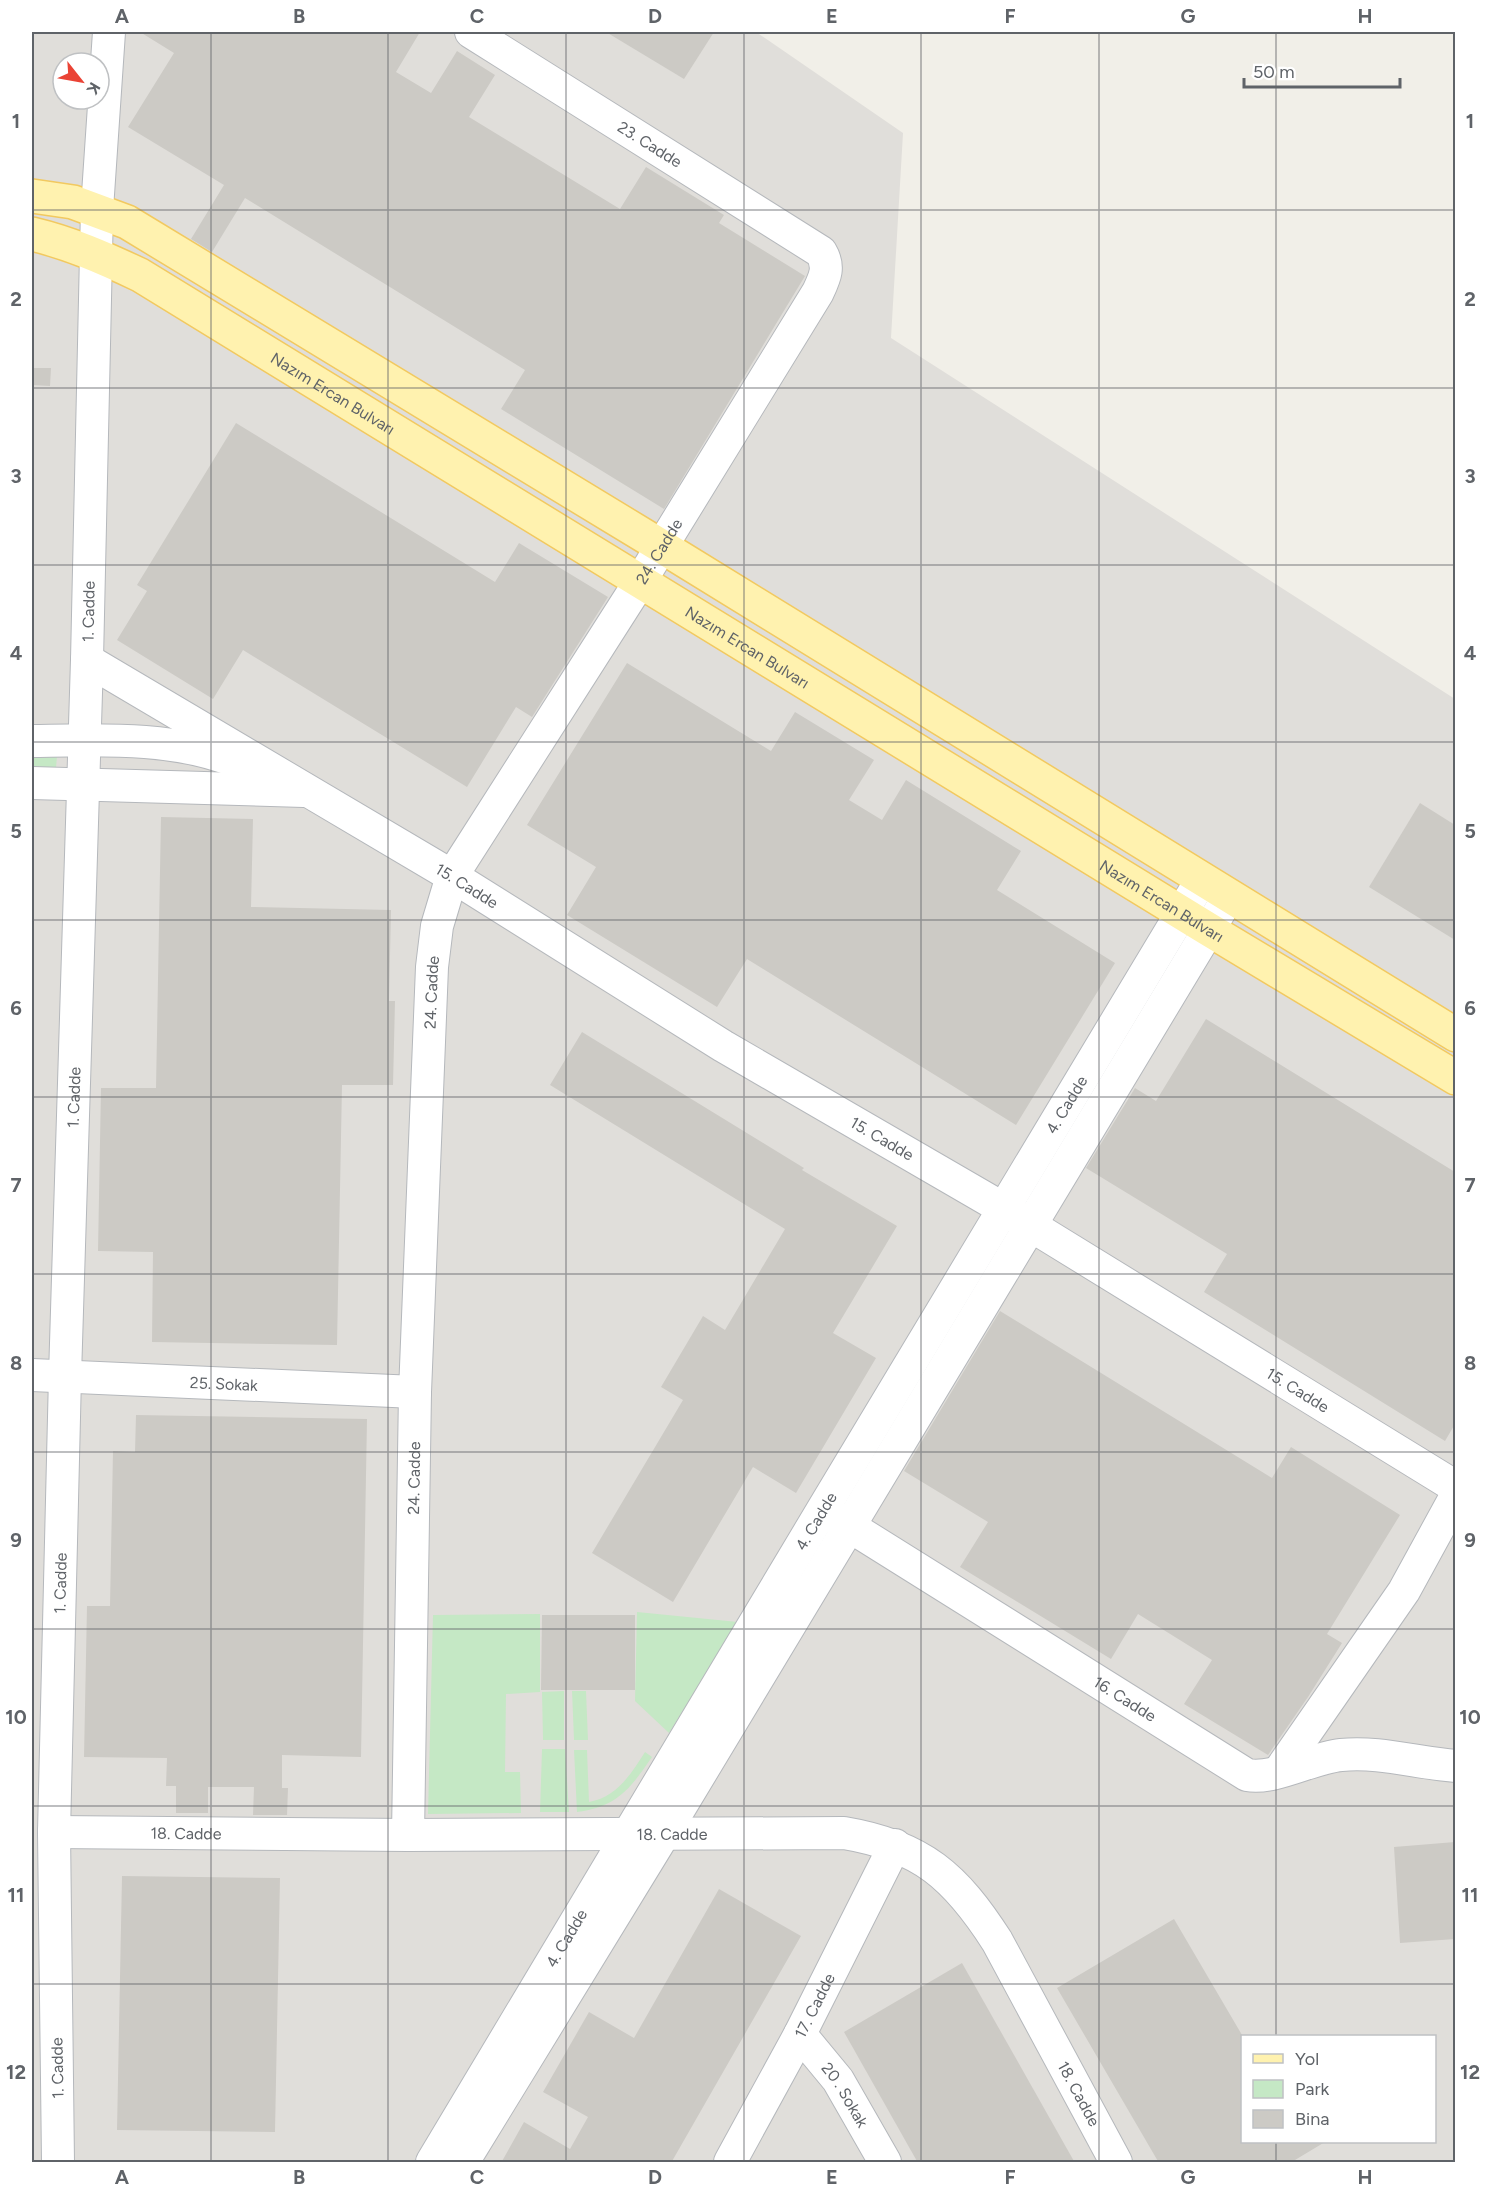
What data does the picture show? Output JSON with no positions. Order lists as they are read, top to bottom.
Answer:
{
  "streets": {
    "main road": ["Nazım Ercan Bulvarı"],
    "street": [
      "23. Cadde",
      "24. Cadde",
      "1. Cadde",
      "15. Cadde",
      "4. Cadde",
      "25. Sokak",
      "16. Cadde",
      "18. Cadde",
      "17. Cadde",
      "20 . Sokak"
    ]
  },
  "crossings": [
    ["23. Cadde", "24. Cadde"],
    ["Nazım Ercan Bulvarı", "24. Cadde"],
    ["Nazım Ercan Bulvarı", "1. Cadde"],
    ["Nazım Ercan Bulvarı", "4. Cadde"],
    ["24. Cadde", "15. Cadde"],
    ["24. Cadde", "25. Sokak"],
    ["24. Cadde", "18. Cadde"],
    ["1. Cadde", "15. Cadde"],
    ["1. Cadde", "25. Sokak"],
    ["1. Cadde", "18. Cadde"],
    ["15. Cadde", "4. Cadde"],
    ["4. Cadde", "16. Cadde"],
    ["4. Cadde", "18. Cadde"],
    ["18. Cadde", "17. Cadde"],
    ["17. Cadde", "20 . Sokak"]
  ],
  "legend": ["Yol", "Park", "Bina"],
  "scale_bar": "50 m",
  "north": "bottom right",
  "grid": {
    "columns": [
      "A",
      "B",
      "C",
      "D",
      "E",
      "F",
      "G",
      "H"
    ],
    "rows": [
      "1",
      "2",
      "3",
      "4",
      "5",
      "6",
      "7",
      "8",
      "9",
      "10",
      "11",
      "12"
    ]
  }
}
